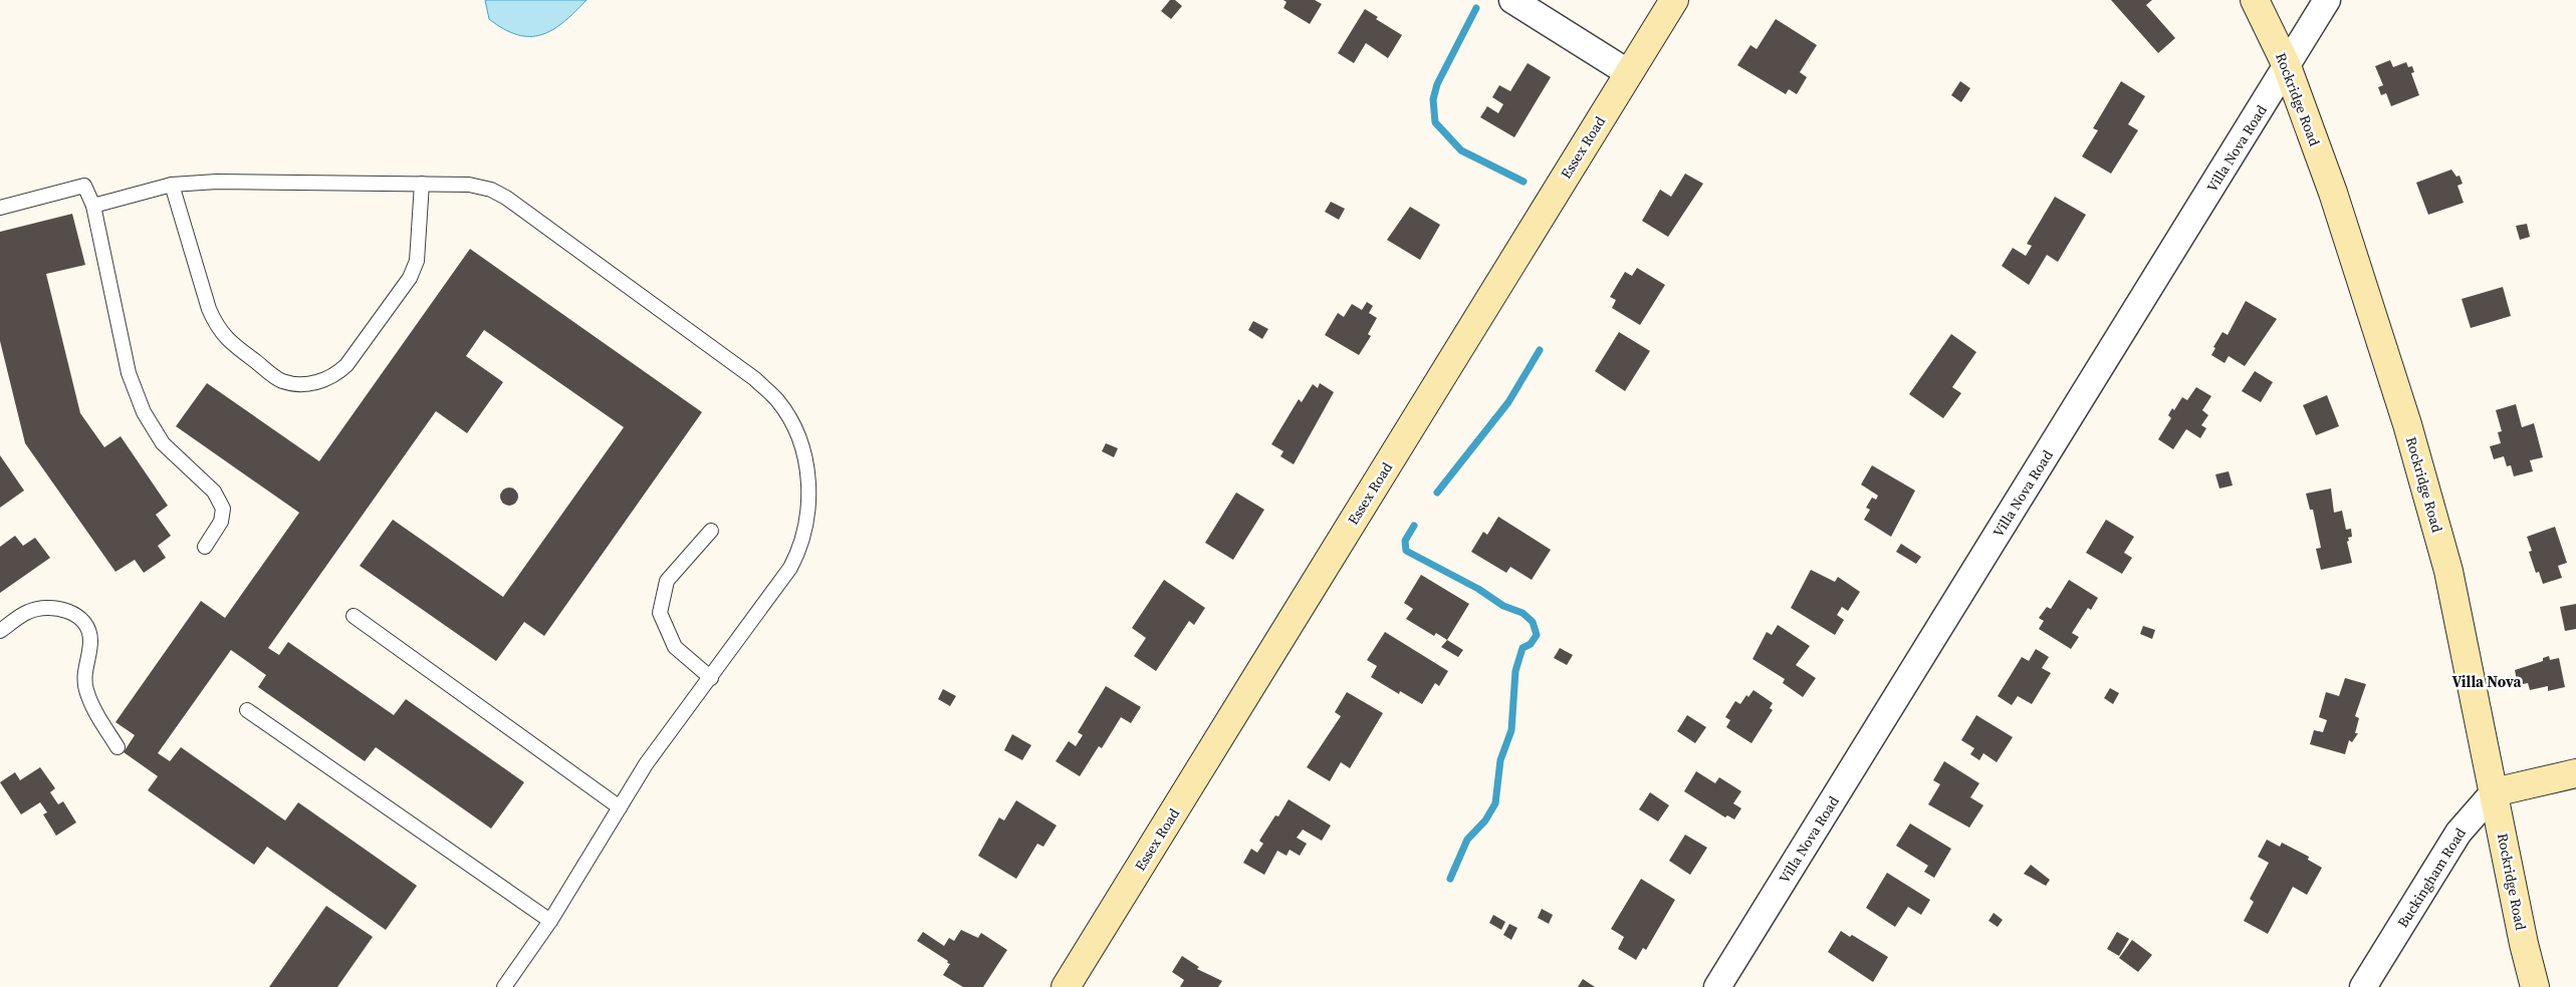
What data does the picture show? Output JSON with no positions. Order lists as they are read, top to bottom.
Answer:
{
  "streets": {
    "street": [
      "Rockridge Road",
      "Essex Road",
      "Villa Nova Road",
      "Buckingham Road"
    ]
  },
  "crossings": [
    ["Rockridge Road", "Villa Nova Road"],
    ["Rockridge Road", "Buckingham Road"]
  ],
  "districts": ["Villa Nova"]
}
